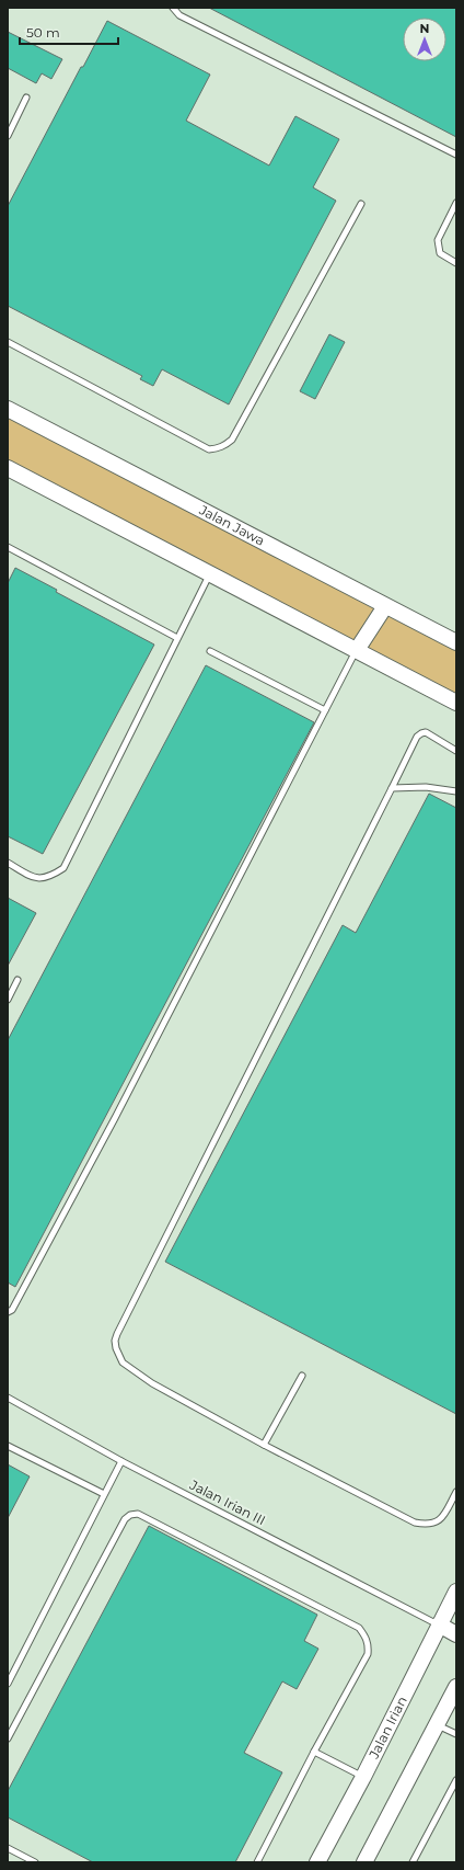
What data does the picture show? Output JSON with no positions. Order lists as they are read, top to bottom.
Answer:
{
  "streets": {
    "street": ["Jalan Jawa", "Jalan Irian"],
    "lane": ["Jalan Irian III"]
  },
  "crossings": [
    ["Jalan Irian III", "Jalan Irian"]
  ],
  "scale_bar": "50 m",
  "north": "top"
}
